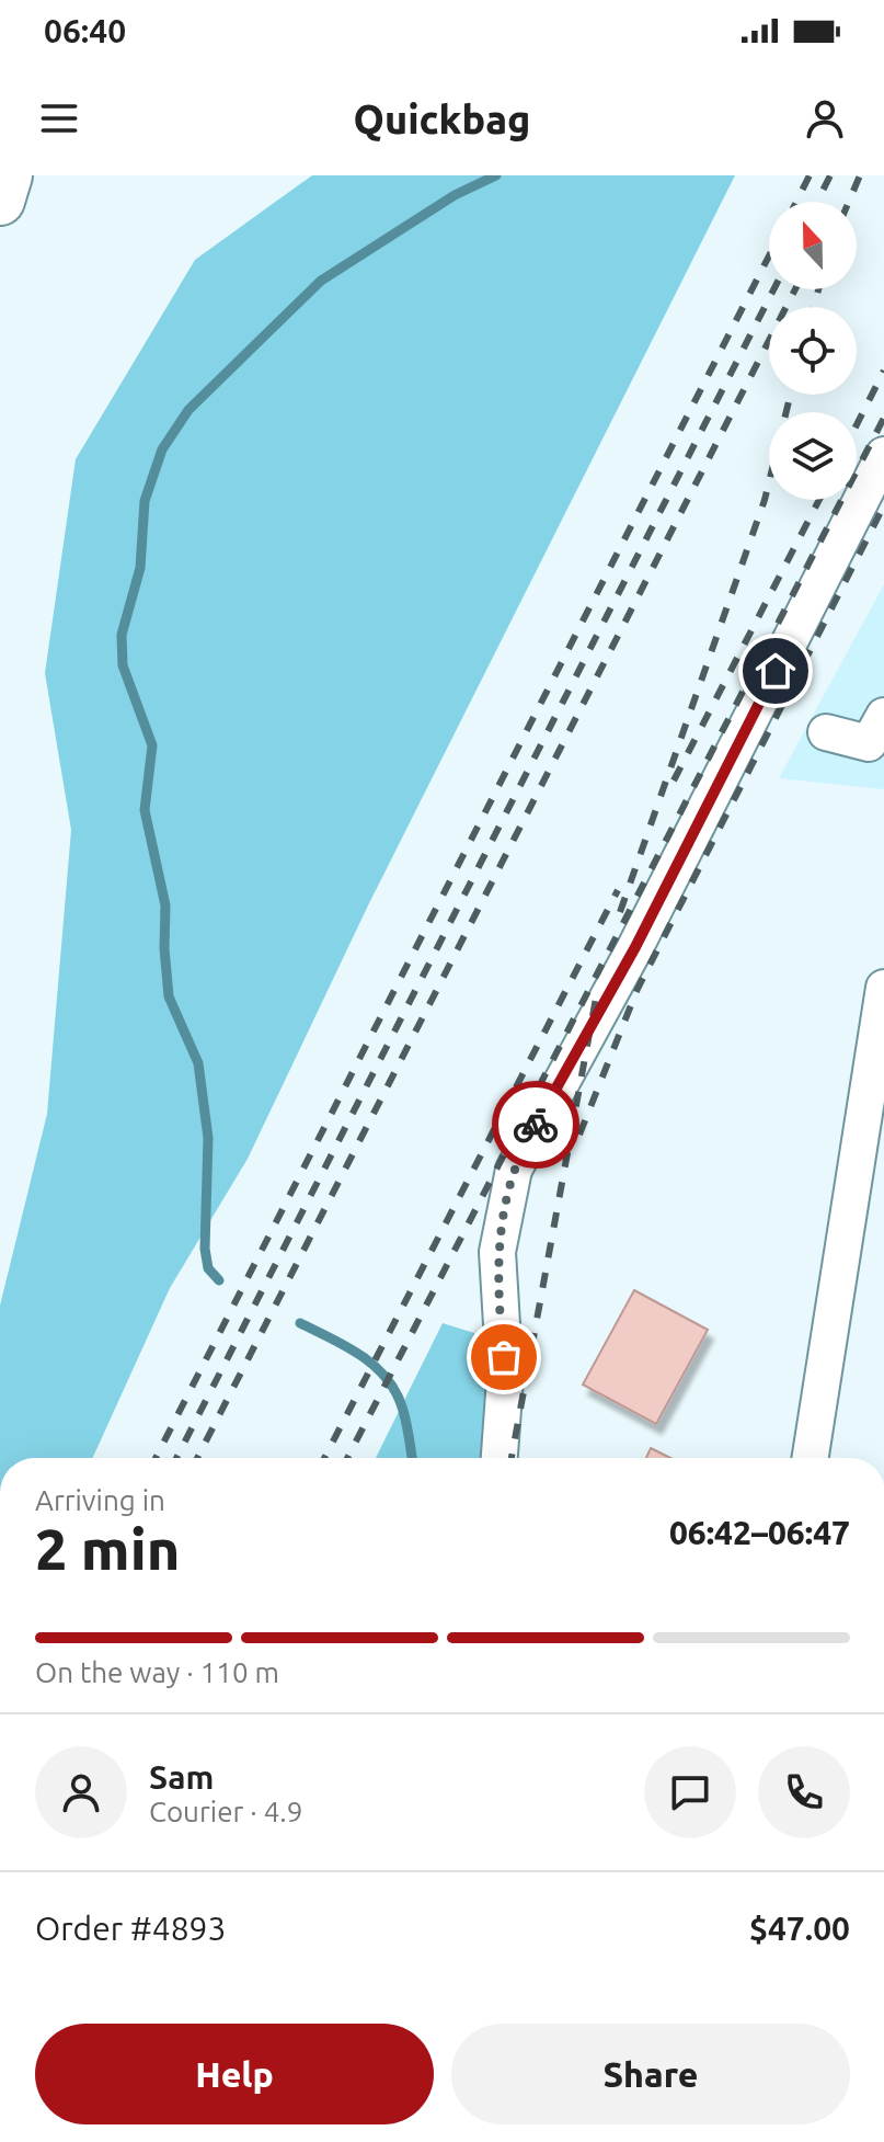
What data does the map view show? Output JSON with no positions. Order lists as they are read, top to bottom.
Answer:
{
  "north": "top",
  "page": {
    "status": "06:40",
    "header": "Quickbag",
    "heading": ["2 min", "Arriving in", "06:42–06:47"],
    "panel": [
      "Sam",
      "Courier · 4.9",
      "Order #4893",
      "$47.00"
    ],
    "bar": "On the way · 110 m",
    "buttons": ["Help", "Share"]
  }
}
